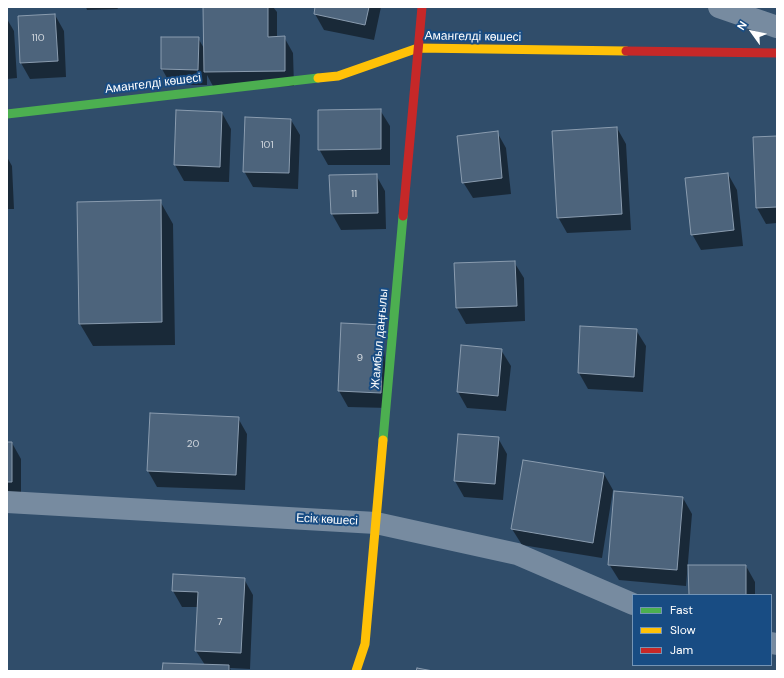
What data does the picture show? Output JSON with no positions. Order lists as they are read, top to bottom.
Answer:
{
  "streets": {
    "street": ["Амангелді көшесі", "Жамбыл даңғылы", "Есік көшесі"]
  },
  "crossings": [
    ["Амангелді көшесі", "Жамбыл даңғылы"],
    ["Жамбыл даңғылы", "Есік көшесі"]
  ],
  "house_numbers": [
    "110",
    "101",
    "11",
    "9",
    "20",
    "7"
  ],
  "legend": ["Fast", "Slow", "Jam"],
  "north": "top left"
}
